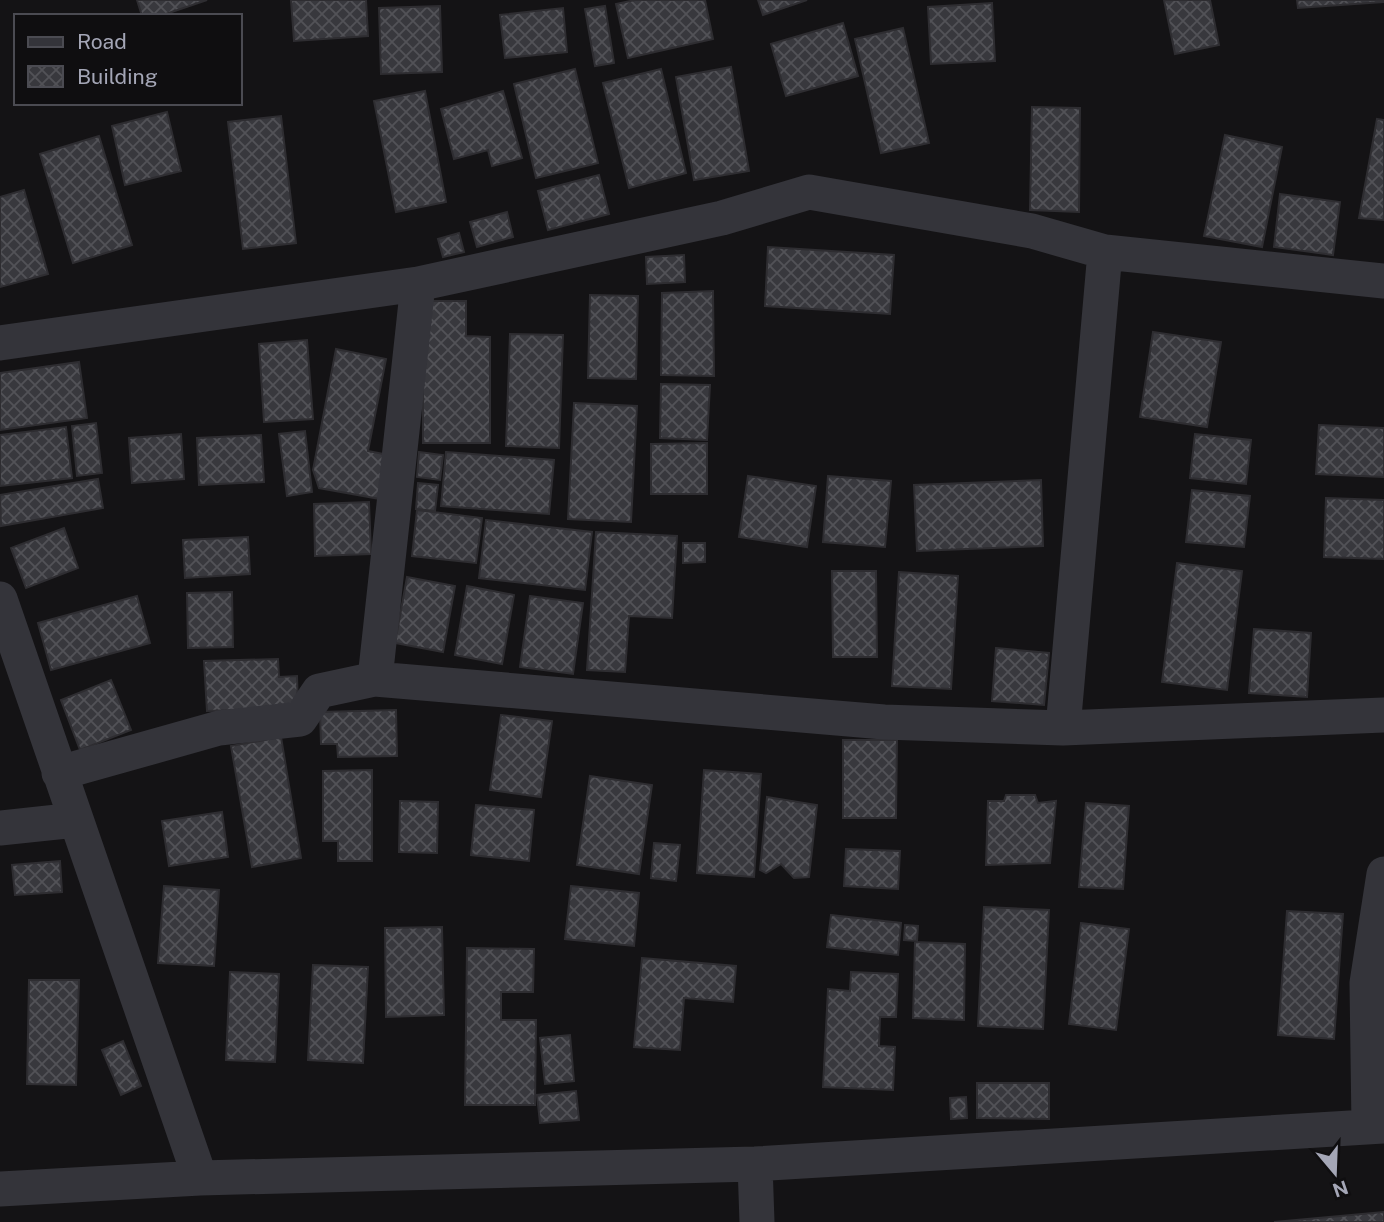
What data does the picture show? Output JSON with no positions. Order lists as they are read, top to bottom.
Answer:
{
  "legend": ["Road", "Building"],
  "north": "bottom"
}
